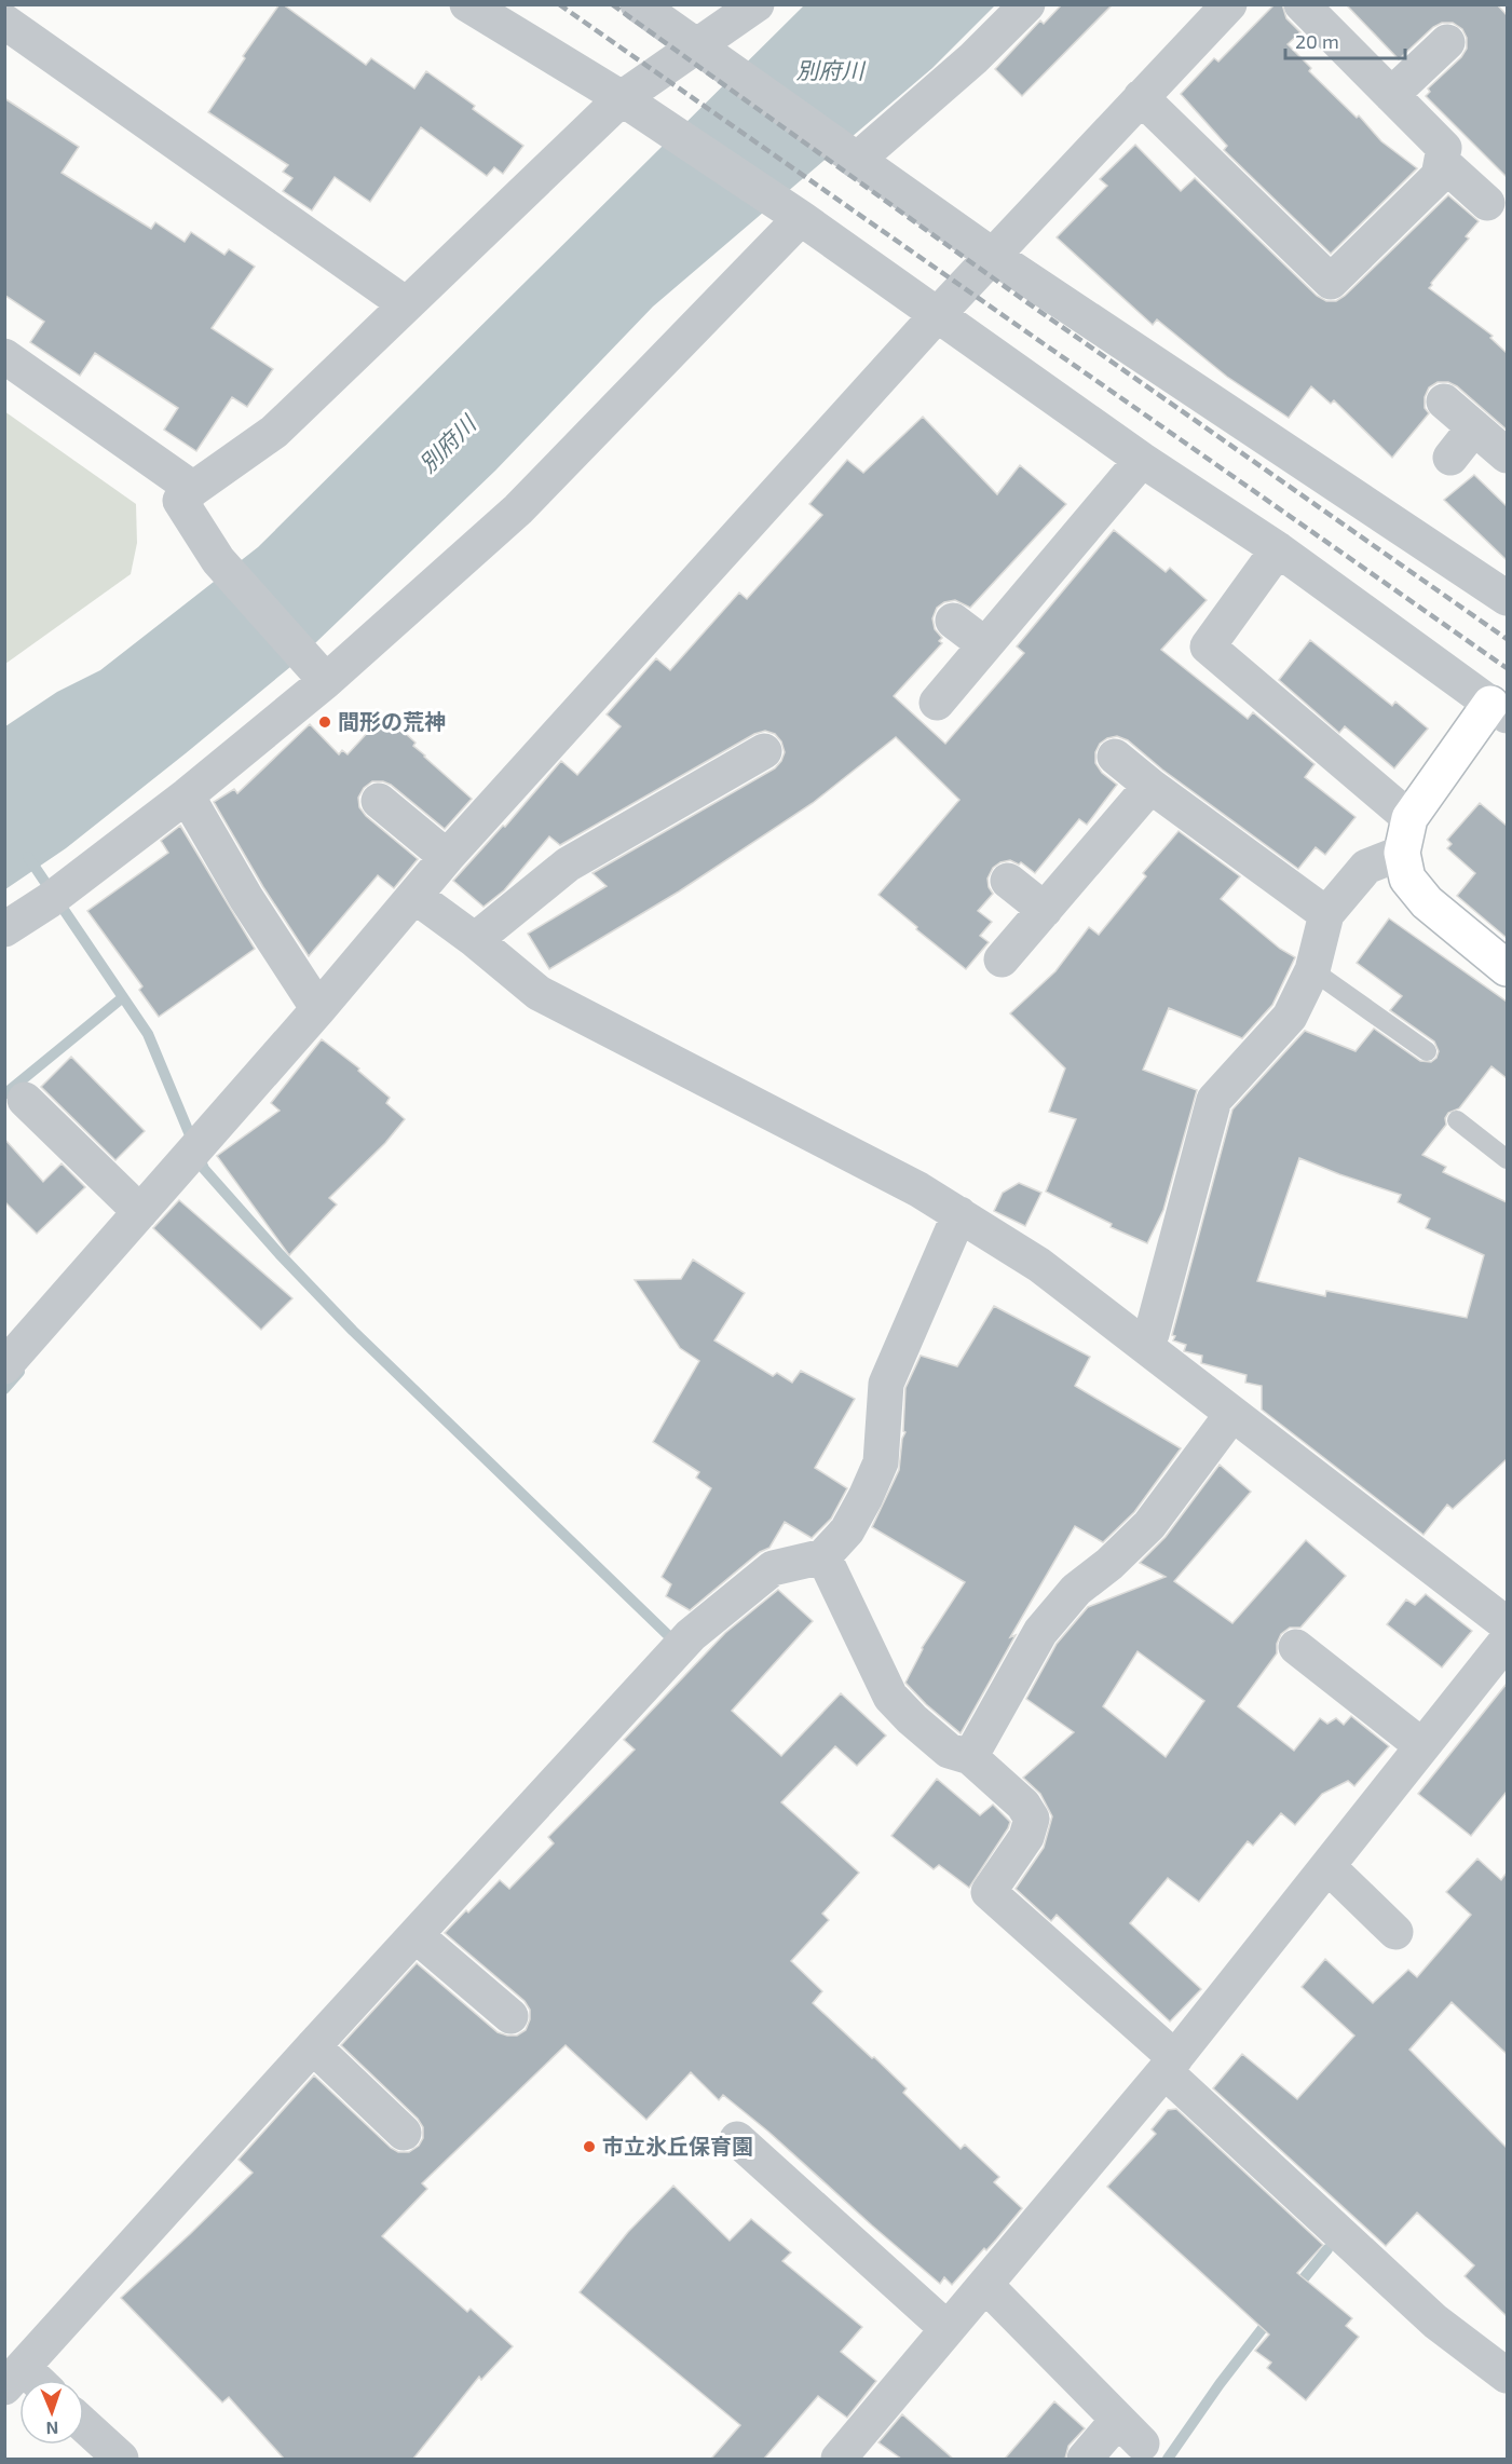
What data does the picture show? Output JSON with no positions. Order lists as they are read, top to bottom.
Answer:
{
  "water": ["別府川"],
  "places": ["間形の荒神", "市立氷丘保育園"],
  "scale_bar": "20 m",
  "north": "bottom"
}
